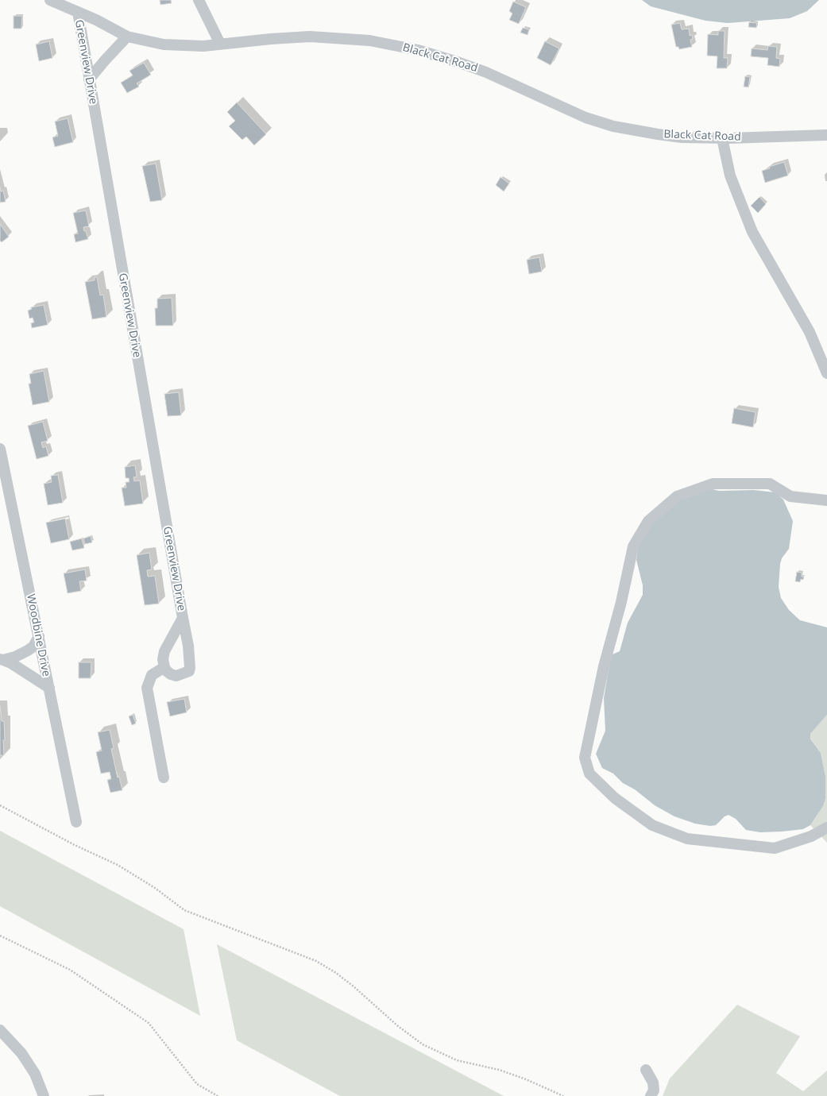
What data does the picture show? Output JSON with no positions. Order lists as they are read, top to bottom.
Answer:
{
  "streets": {
    "street": ["Black Cat Road", "Greenview Drive", "Woodbine Drive"]
  },
  "crossings": [
    ["Black Cat Road", "Greenview Drive"]
  ]
}
